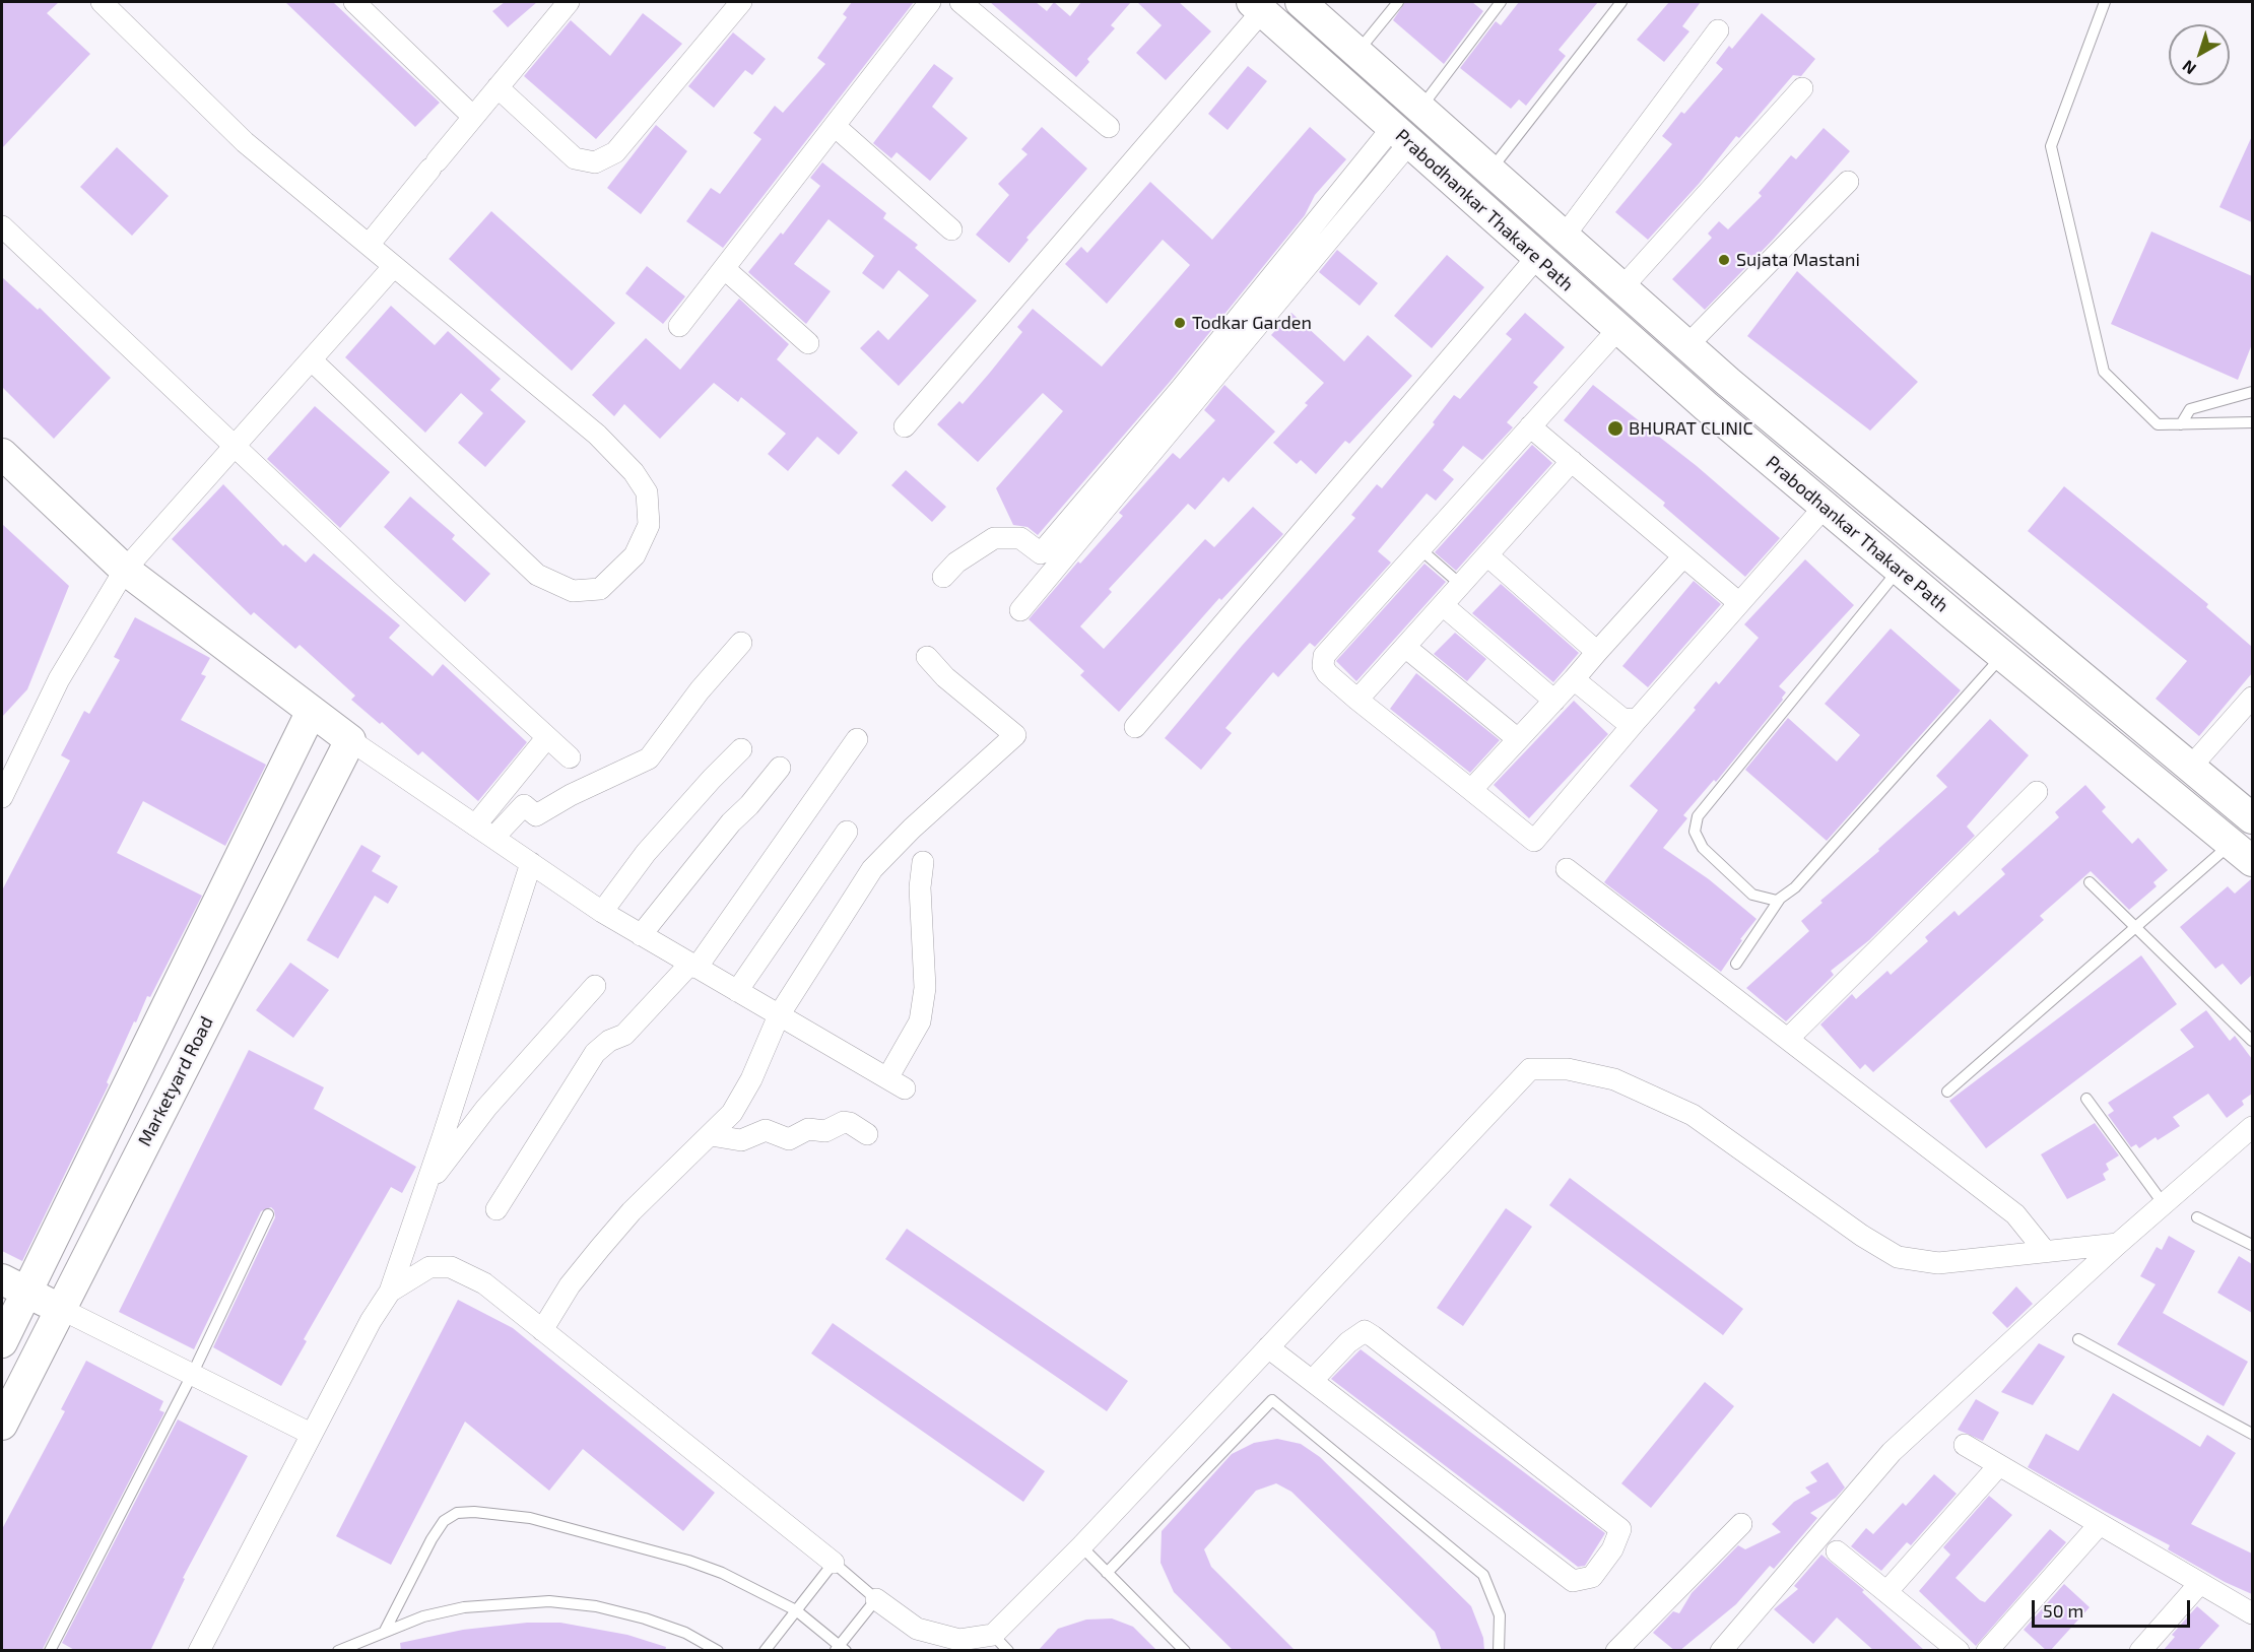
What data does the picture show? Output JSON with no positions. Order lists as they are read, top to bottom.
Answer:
{
  "streets": {
    "main road": ["Prabodhankar Thakare Path", "Marketyard Road"]
  },
  "places": ["Sujata Mastani", "Todkar Garden", "BHURAT CLINIC"],
  "scale_bar": "50 m",
  "north": "bottom left"
}
